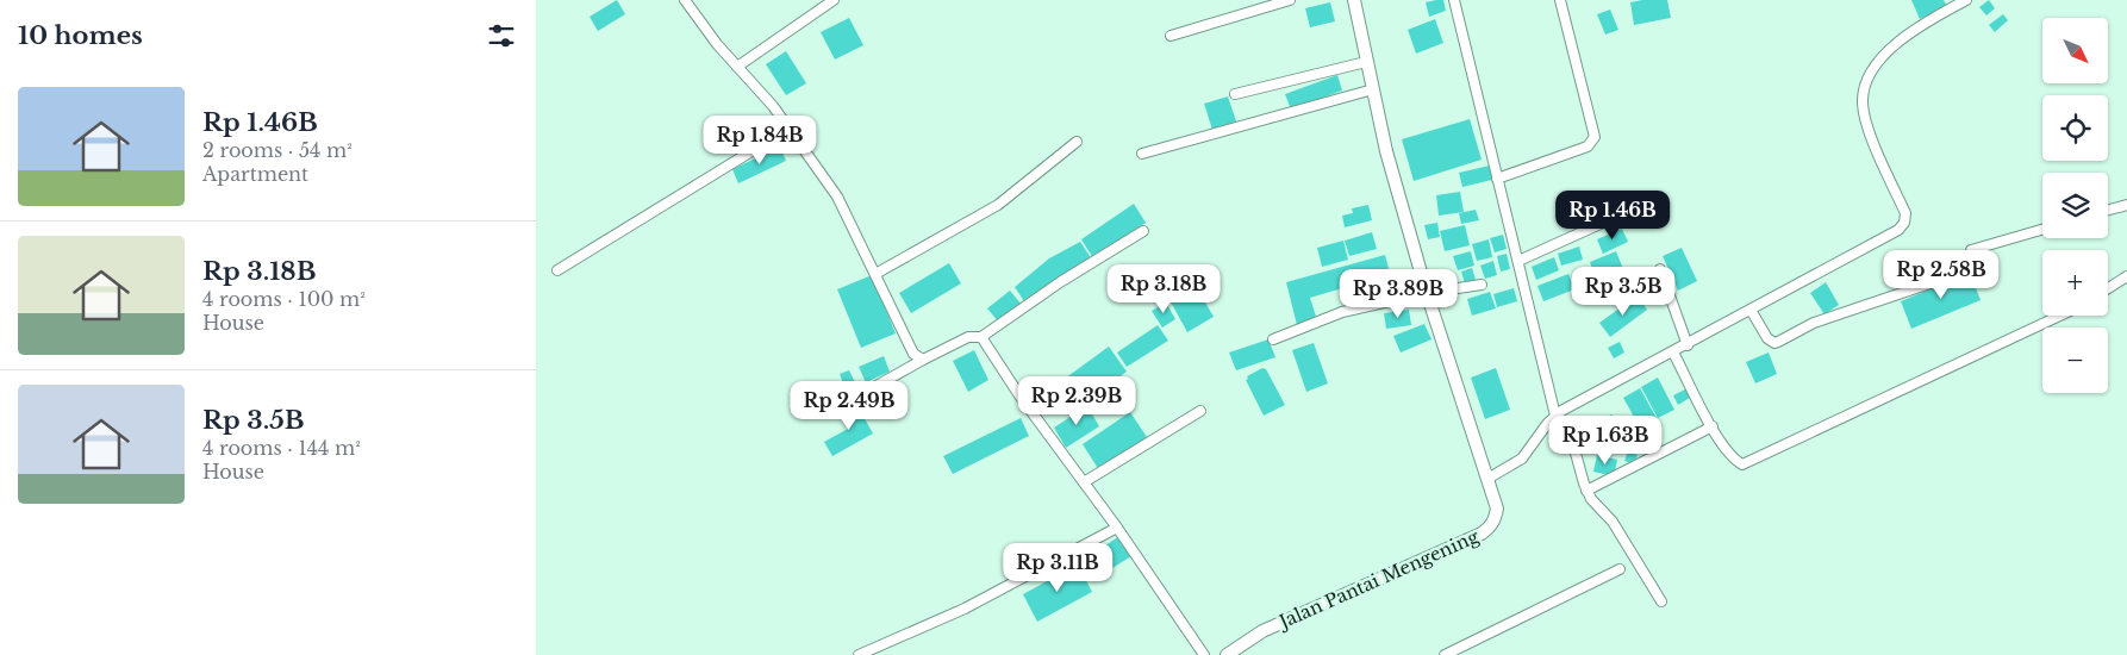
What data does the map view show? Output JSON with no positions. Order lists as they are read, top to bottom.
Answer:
{
  "streets": {
    "street": ["Jalan Pantai Mengening"]
  },
  "north": "bottom right",
  "page": {
    "heading": "10 homes",
    "map_buttons": ["+", "−"],
    "list": [
      {
        "name": "Rp 1.46B",
        "note": "2 rooms · 54 m² · Apartment"
      },
      {
        "name": "Rp 3.18B",
        "note": "4 rooms · 100 m² · House"
      },
      {
        "name": "Rp 3.5B",
        "note": "4 rooms · 144 m² · House"
      }
    ],
    "price": [
      "Rp 1.84B",
      "Rp 1.46B",
      "Rp 2.58B",
      "Rp 3.18B",
      "Rp 3.5B",
      "Rp 3.89B",
      "Rp 2.39B",
      "Rp 2.49B",
      "Rp 1.63B",
      "Rp 3.11B"
    ]
  }
}
